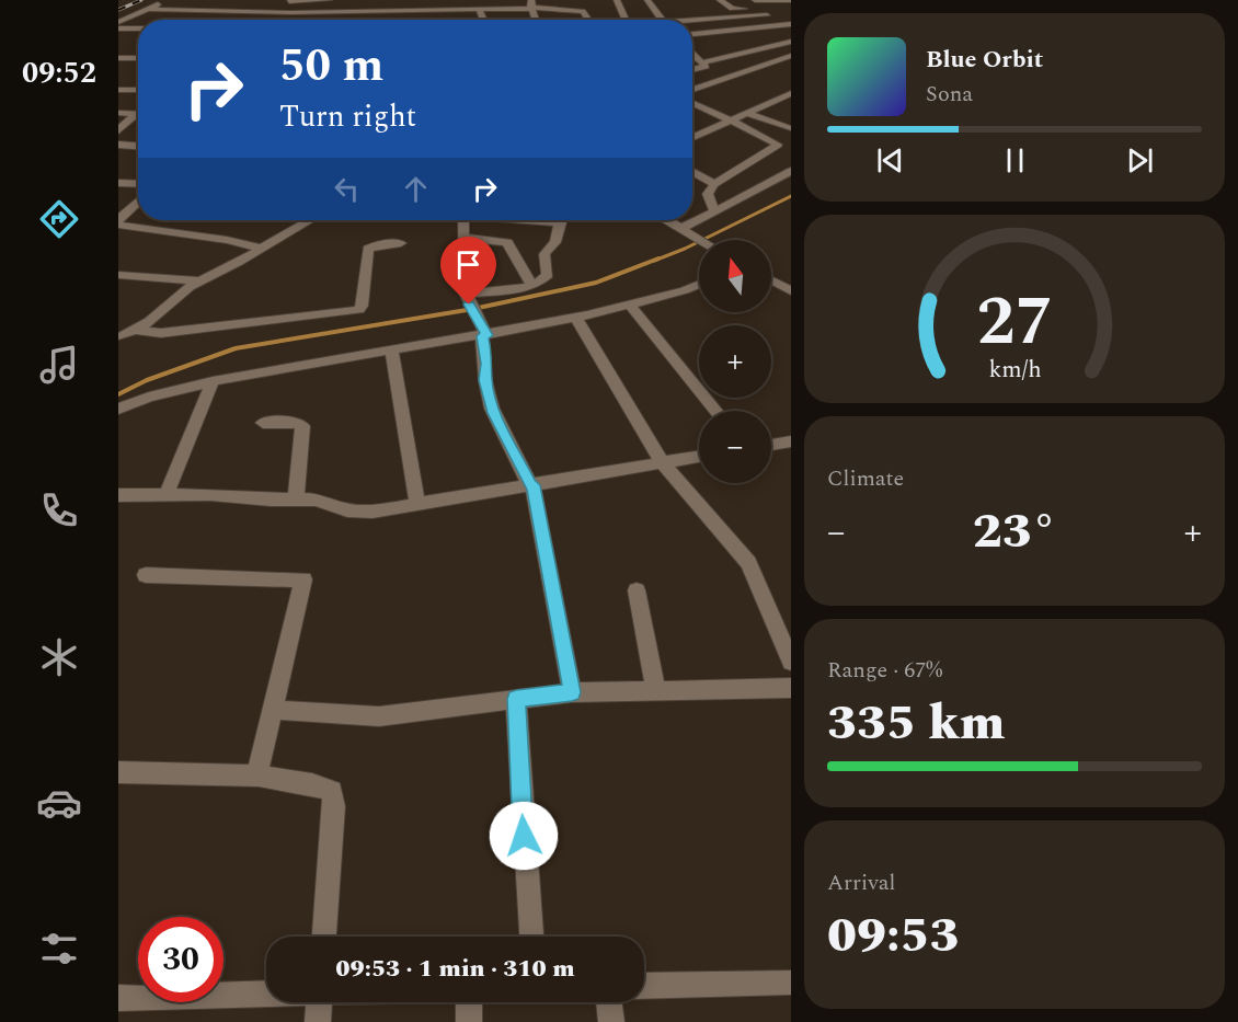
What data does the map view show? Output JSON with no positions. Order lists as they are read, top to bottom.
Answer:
{
  "north": "top",
  "page": {
    "tabs": "09:52",
    "turn": ["50 m", "Turn right"],
    "song": ["Blue Orbit", "Sona"],
    "map_buttons": ["+", "−"],
    "tile": [
      "Climate",
      ["Range · 67%", "335 km"],
      ["Arrival", "09:53"]
    ],
    "heat": ["−", "23°", "+"],
    "limit": "30",
    "trip": "09:53 · 1 min · 310 m",
    "gauge": ["27", "km/h"]
  }
}
